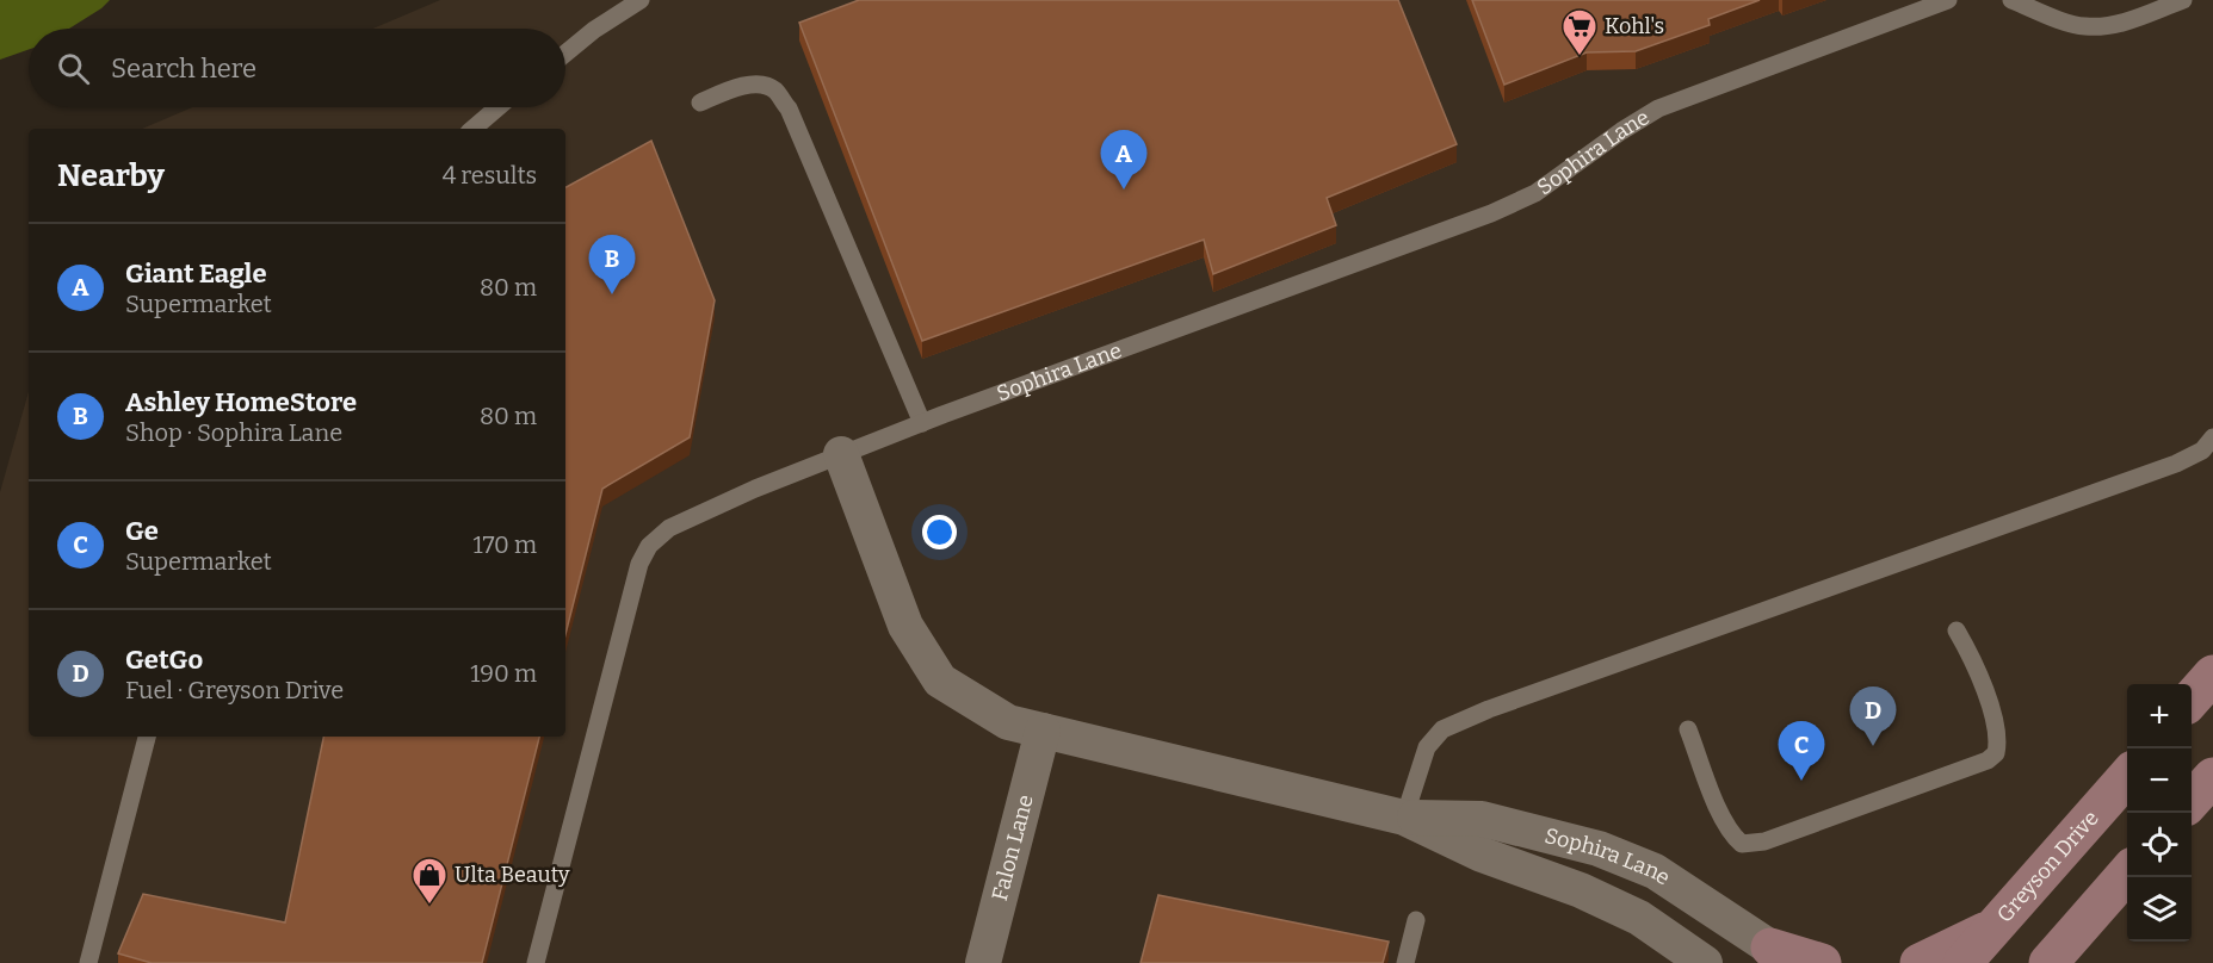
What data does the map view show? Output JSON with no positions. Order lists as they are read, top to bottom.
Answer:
{
  "streets": {
    "main road": ["Greyson Drive"],
    "street": ["Sophira Lane", "Falon Lane"]
  },
  "crossings": [
    ["Sophira Lane", "Falon Lane"]
  ],
  "places": {
    "supermarket": ["Kohl's"],
    "shop": ["Ulta Beauty"]
  },
  "page": {
    "search": "Search here",
    "heading": ["Nearby", "4 results"],
    "pins": [
      "A",
      "B",
      "D",
      "C"
    ],
    "list": [
      {
        "mark": "A",
        "name": "Giant Eagle",
        "note": "Supermarket",
        "value": "80 m"
      },
      {
        "mark": "B",
        "name": "Ashley HomeStore",
        "note": "Shop · Sophira Lane",
        "value": "80 m"
      },
      {
        "mark": "C",
        "name": "Ge",
        "note": "Supermarket",
        "value": "170 m"
      },
      {
        "mark": "D",
        "name": "GetGo",
        "note": "Fuel · Greyson Drive",
        "value": "190 m"
      }
    ],
    "map_buttons": ["+", "−"]
  }
}
